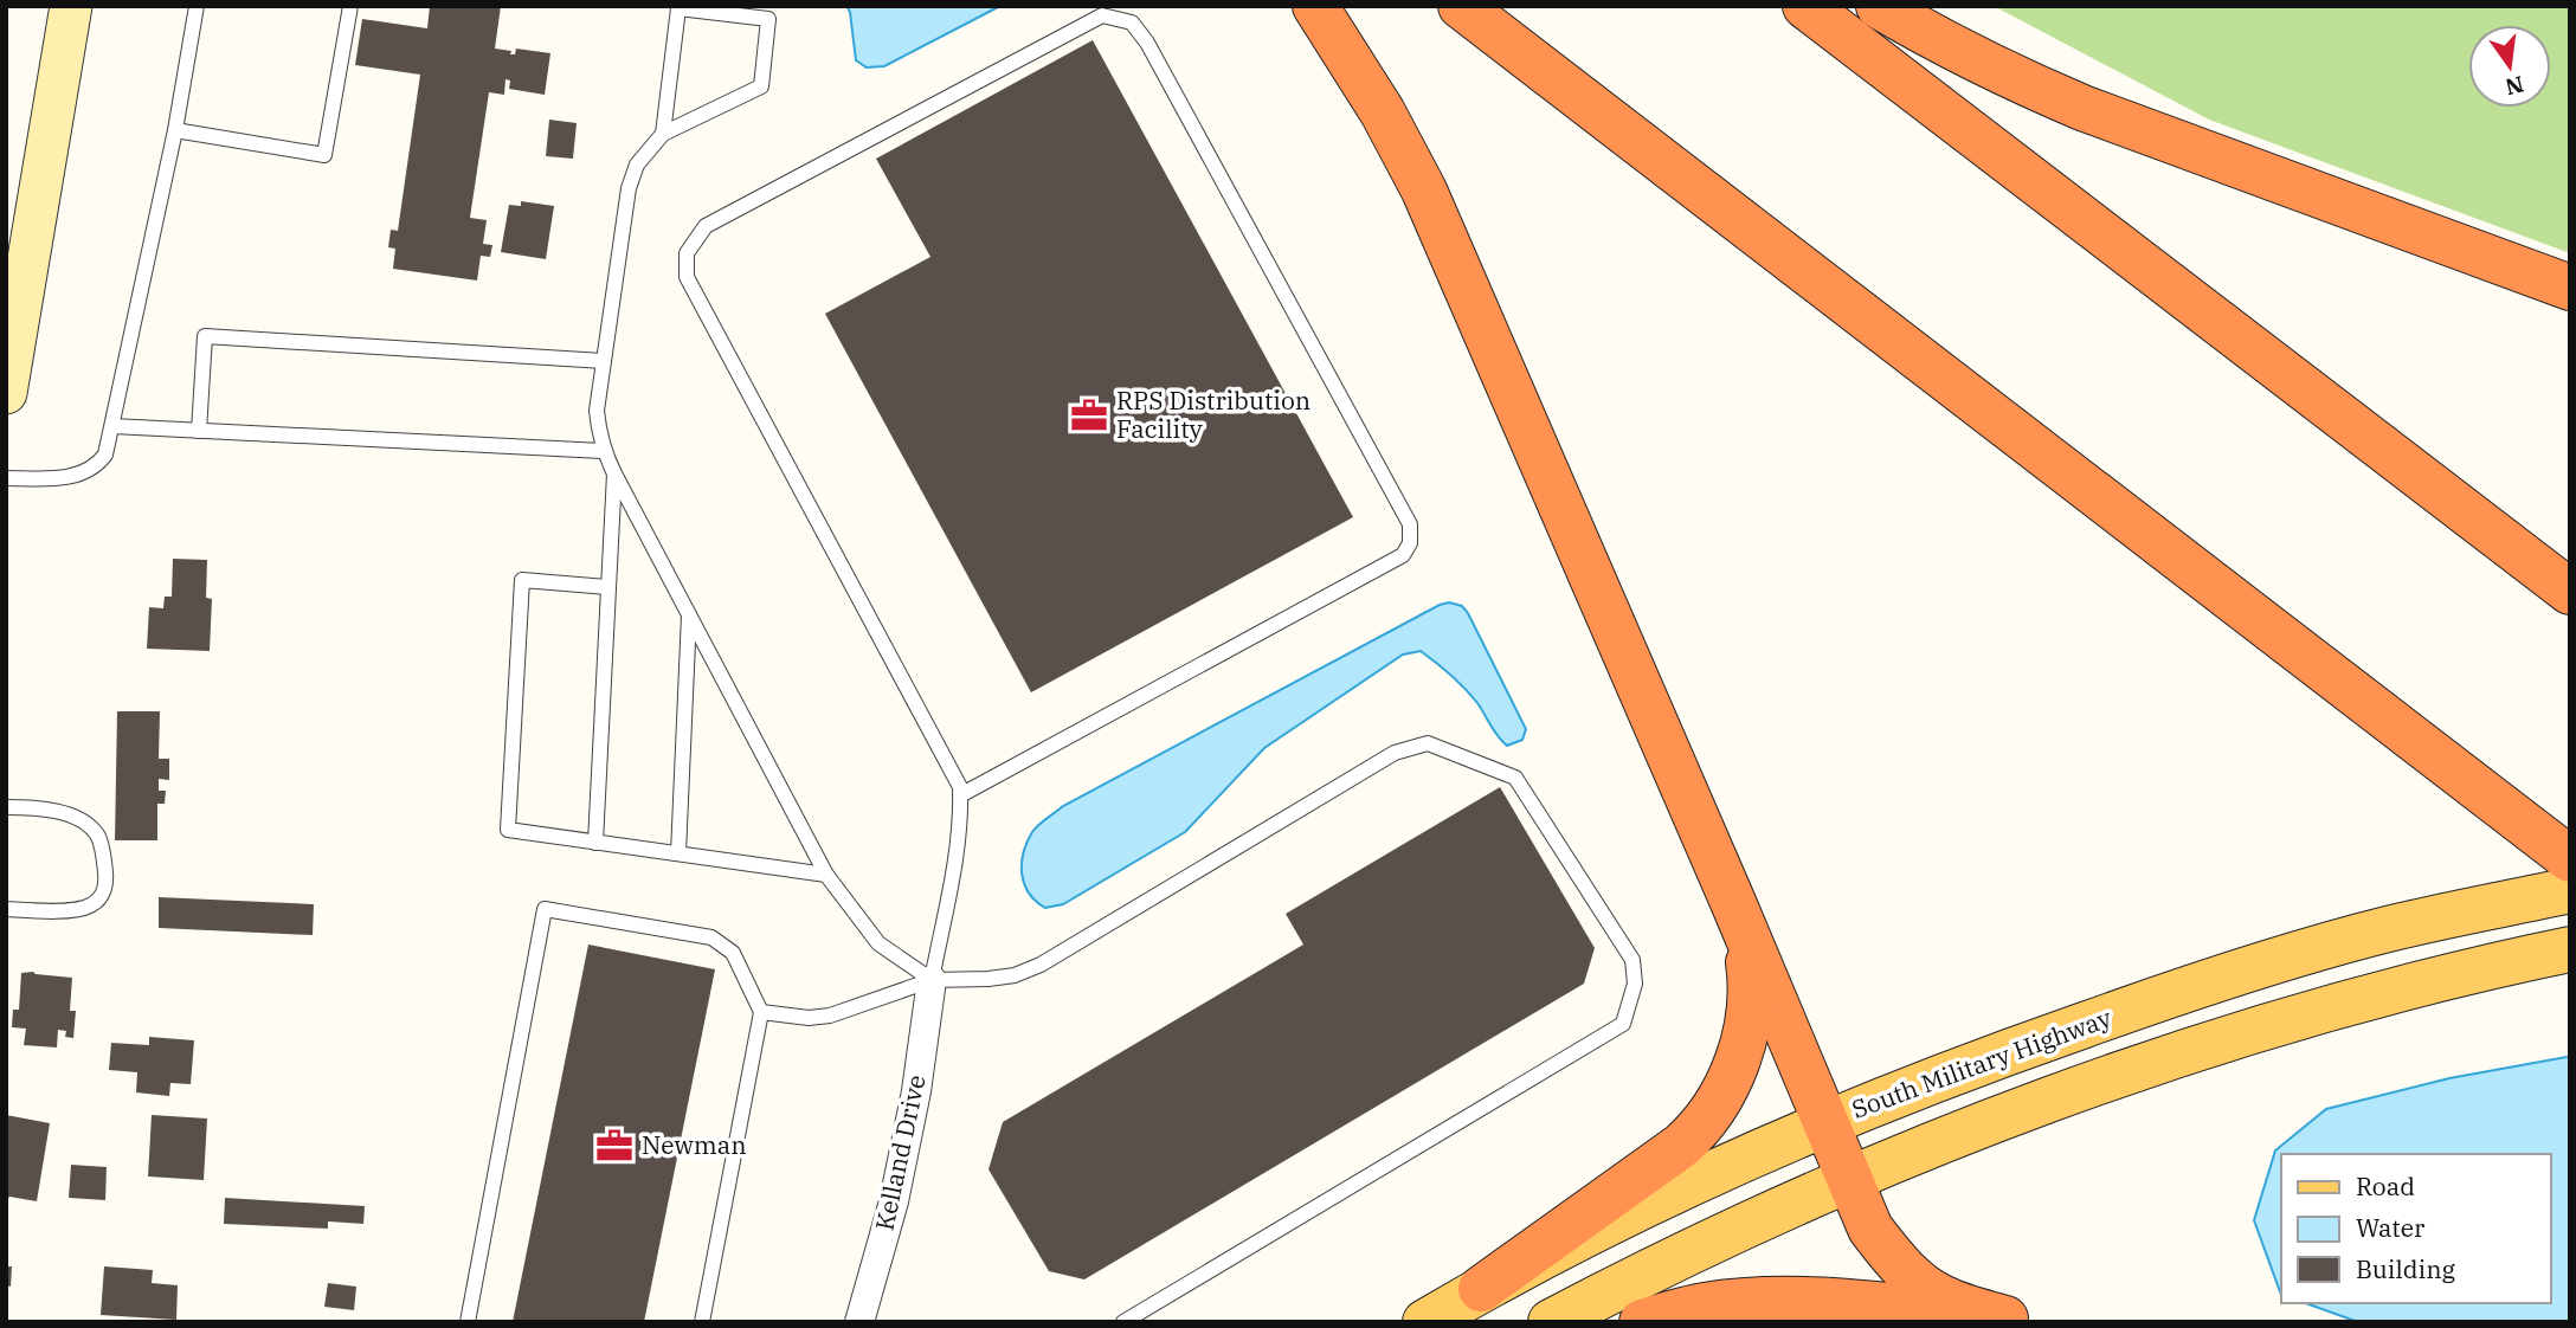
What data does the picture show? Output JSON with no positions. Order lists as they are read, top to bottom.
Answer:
{
  "streets": {
    "main road": ["South Military Highway"],
    "street": ["Kelland Drive"]
  },
  "places": {
    "office": ["RPS Distribution Facility", "Newman"]
  },
  "legend": ["Road", "Water", "Building"],
  "north": "bottom"
}
